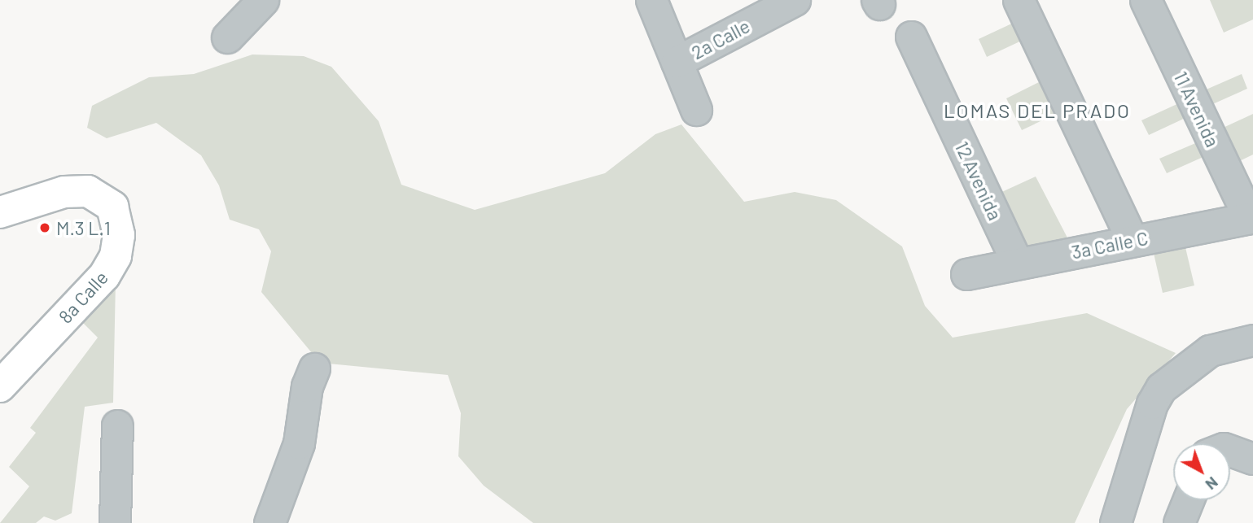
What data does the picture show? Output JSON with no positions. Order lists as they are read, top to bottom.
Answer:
{
  "streets": {
    "main road": ["8a Calle"],
    "street": [
      "2a Calle",
      "11 Avenida",
      "12 Avenida",
      "3a Calle C"
    ]
  },
  "crossings": [
    ["11 Avenida", "3a Calle C"],
    ["12 Avenida", "3a Calle C"]
  ],
  "districts": ["LOMAS DEL PRADO"],
  "places": ["M.3 L.1"],
  "north": "bottom right"
}
